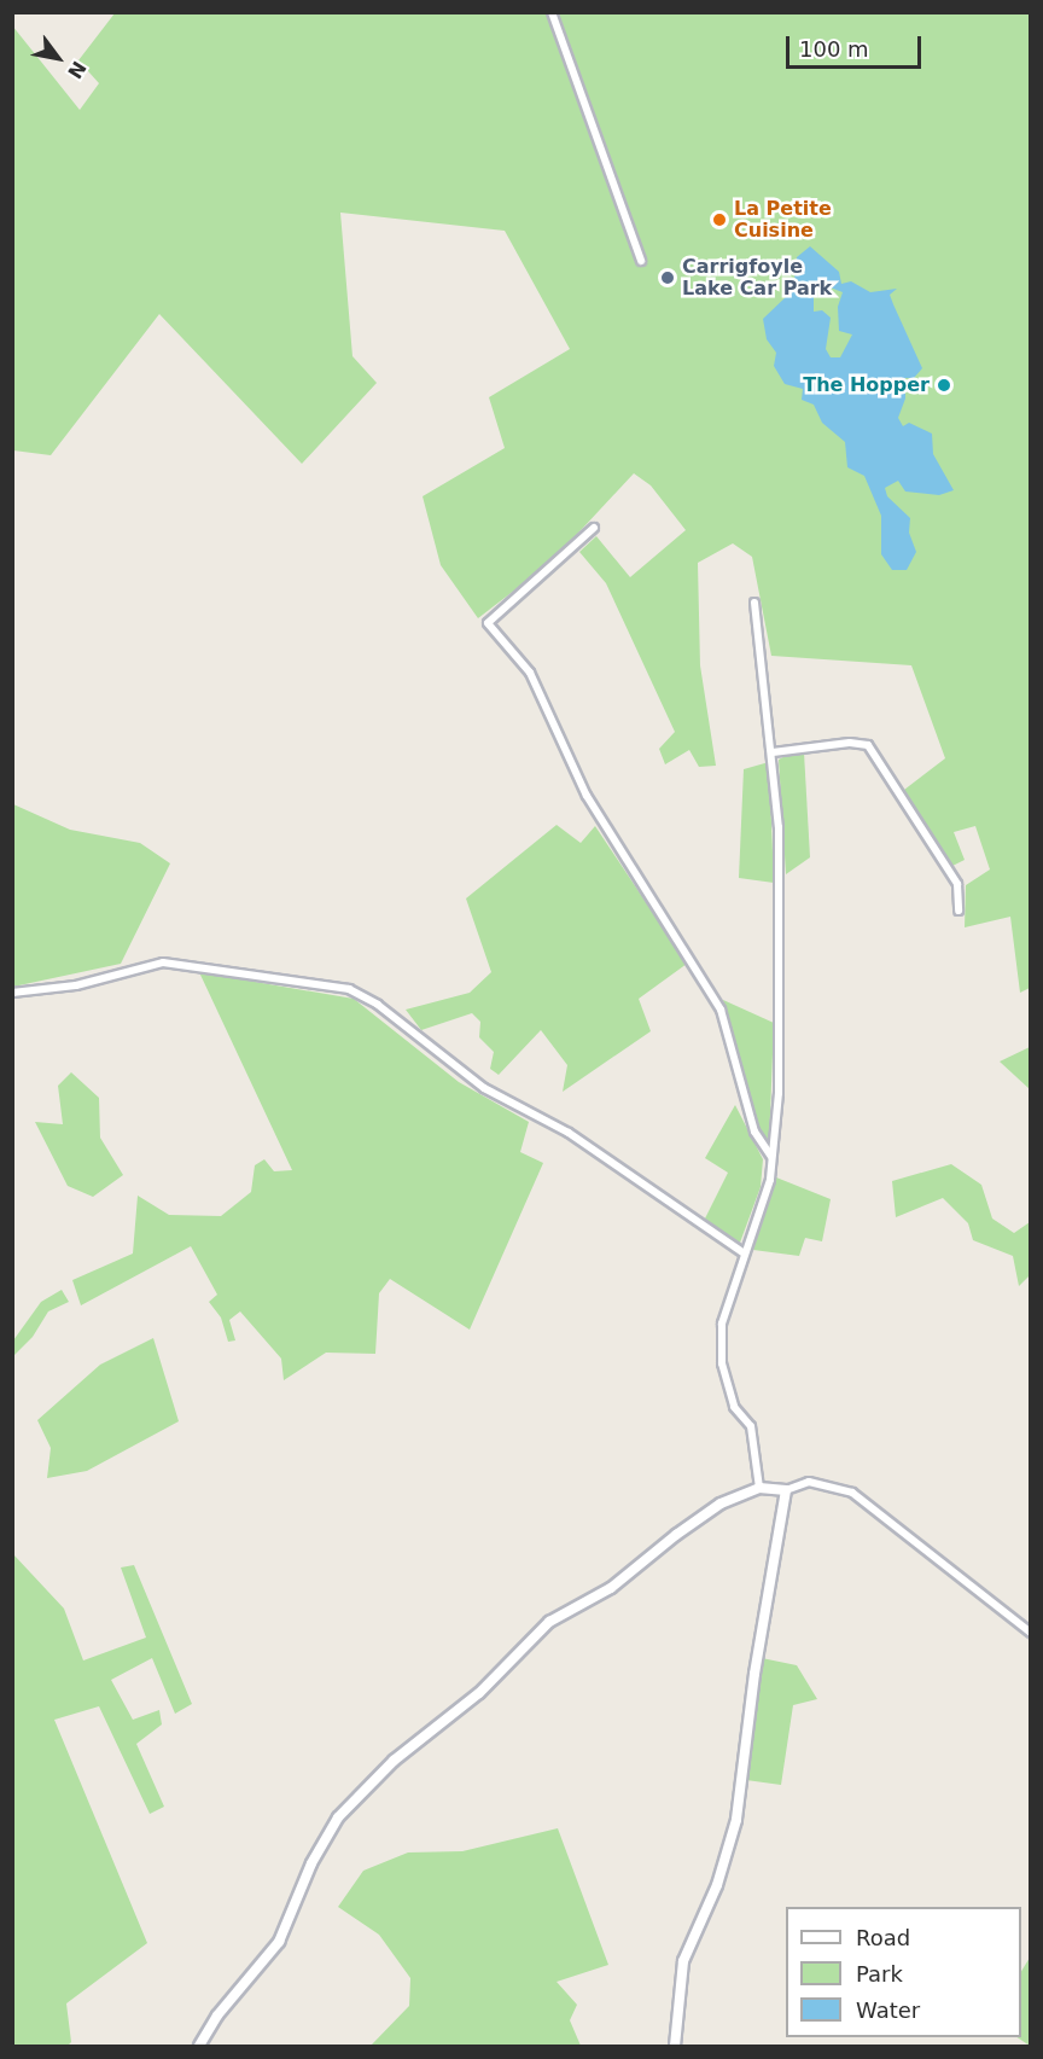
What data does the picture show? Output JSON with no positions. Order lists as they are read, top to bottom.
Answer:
{
  "places": ["La Petite Cuisine", "Carrigfoyle Lake Car Park", "The Hopper"],
  "legend": ["Road", "Park", "Water"],
  "scale_bar": "100 m",
  "north": "bottom right"
}
